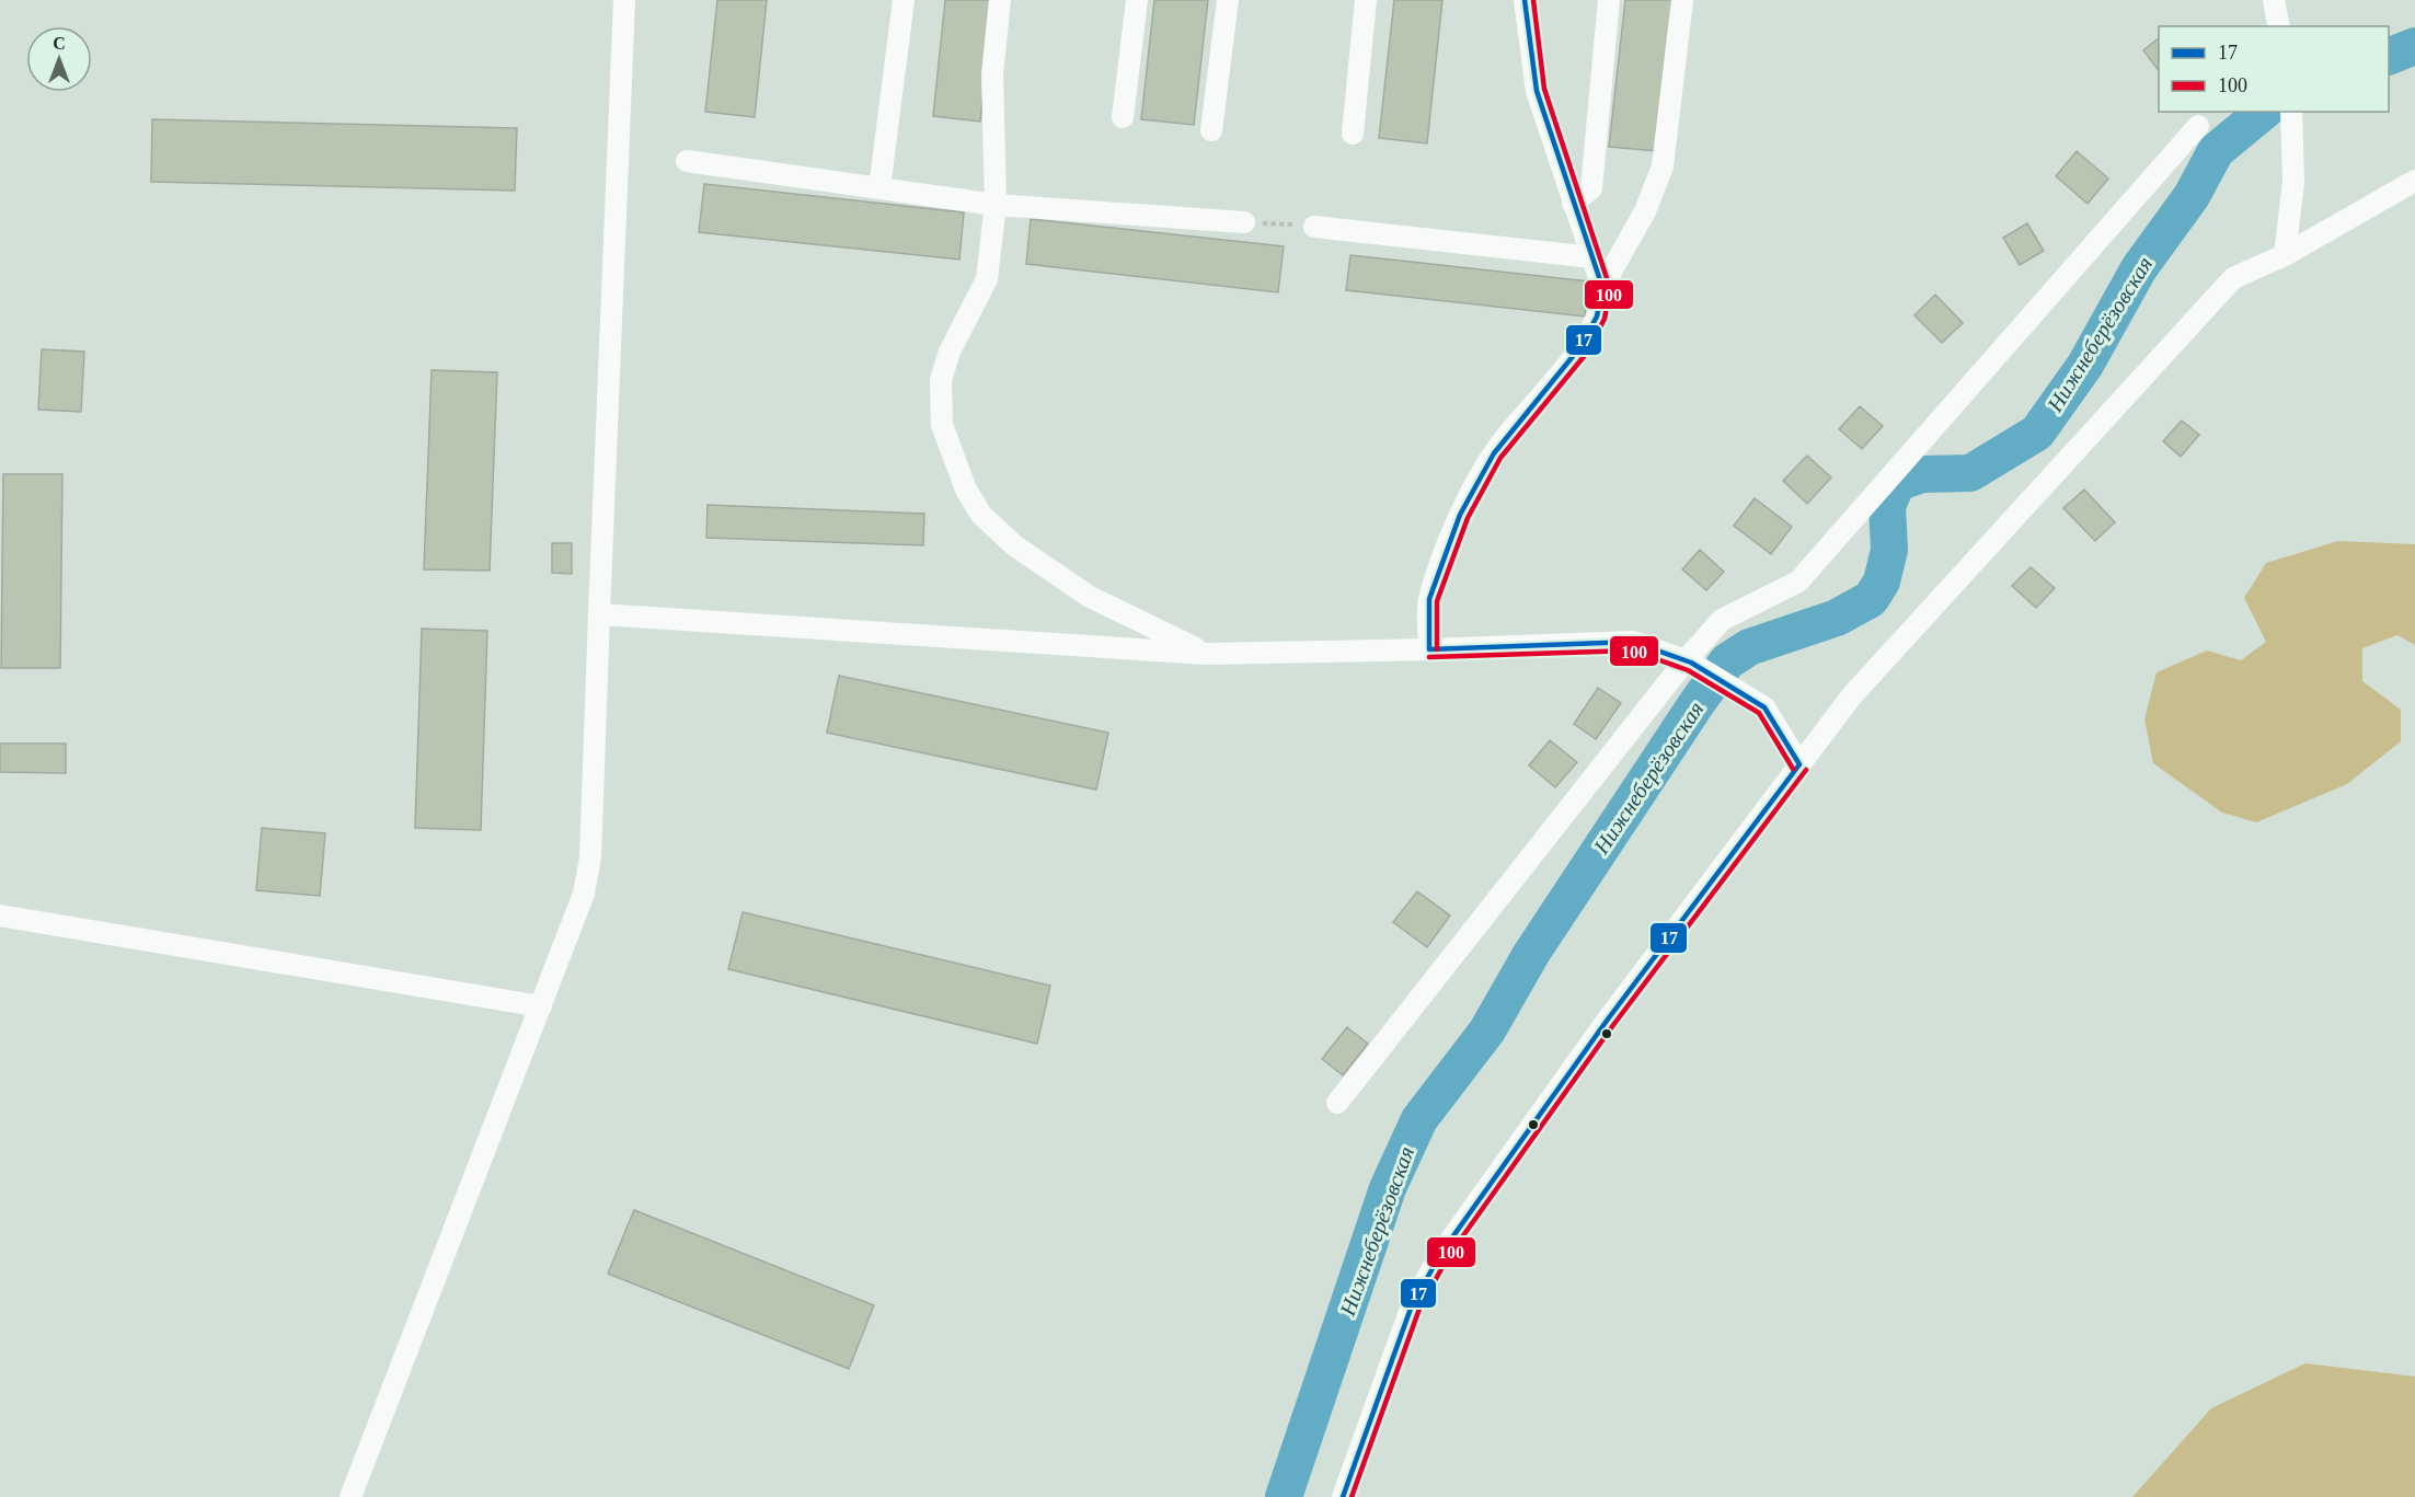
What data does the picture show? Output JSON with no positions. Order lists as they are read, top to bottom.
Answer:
{
  "water": ["Нижнеберёзовская"],
  "lines": ["transit line 17", "transit line 100"],
  "legend": ["17", "100"],
  "north": "top"
}
